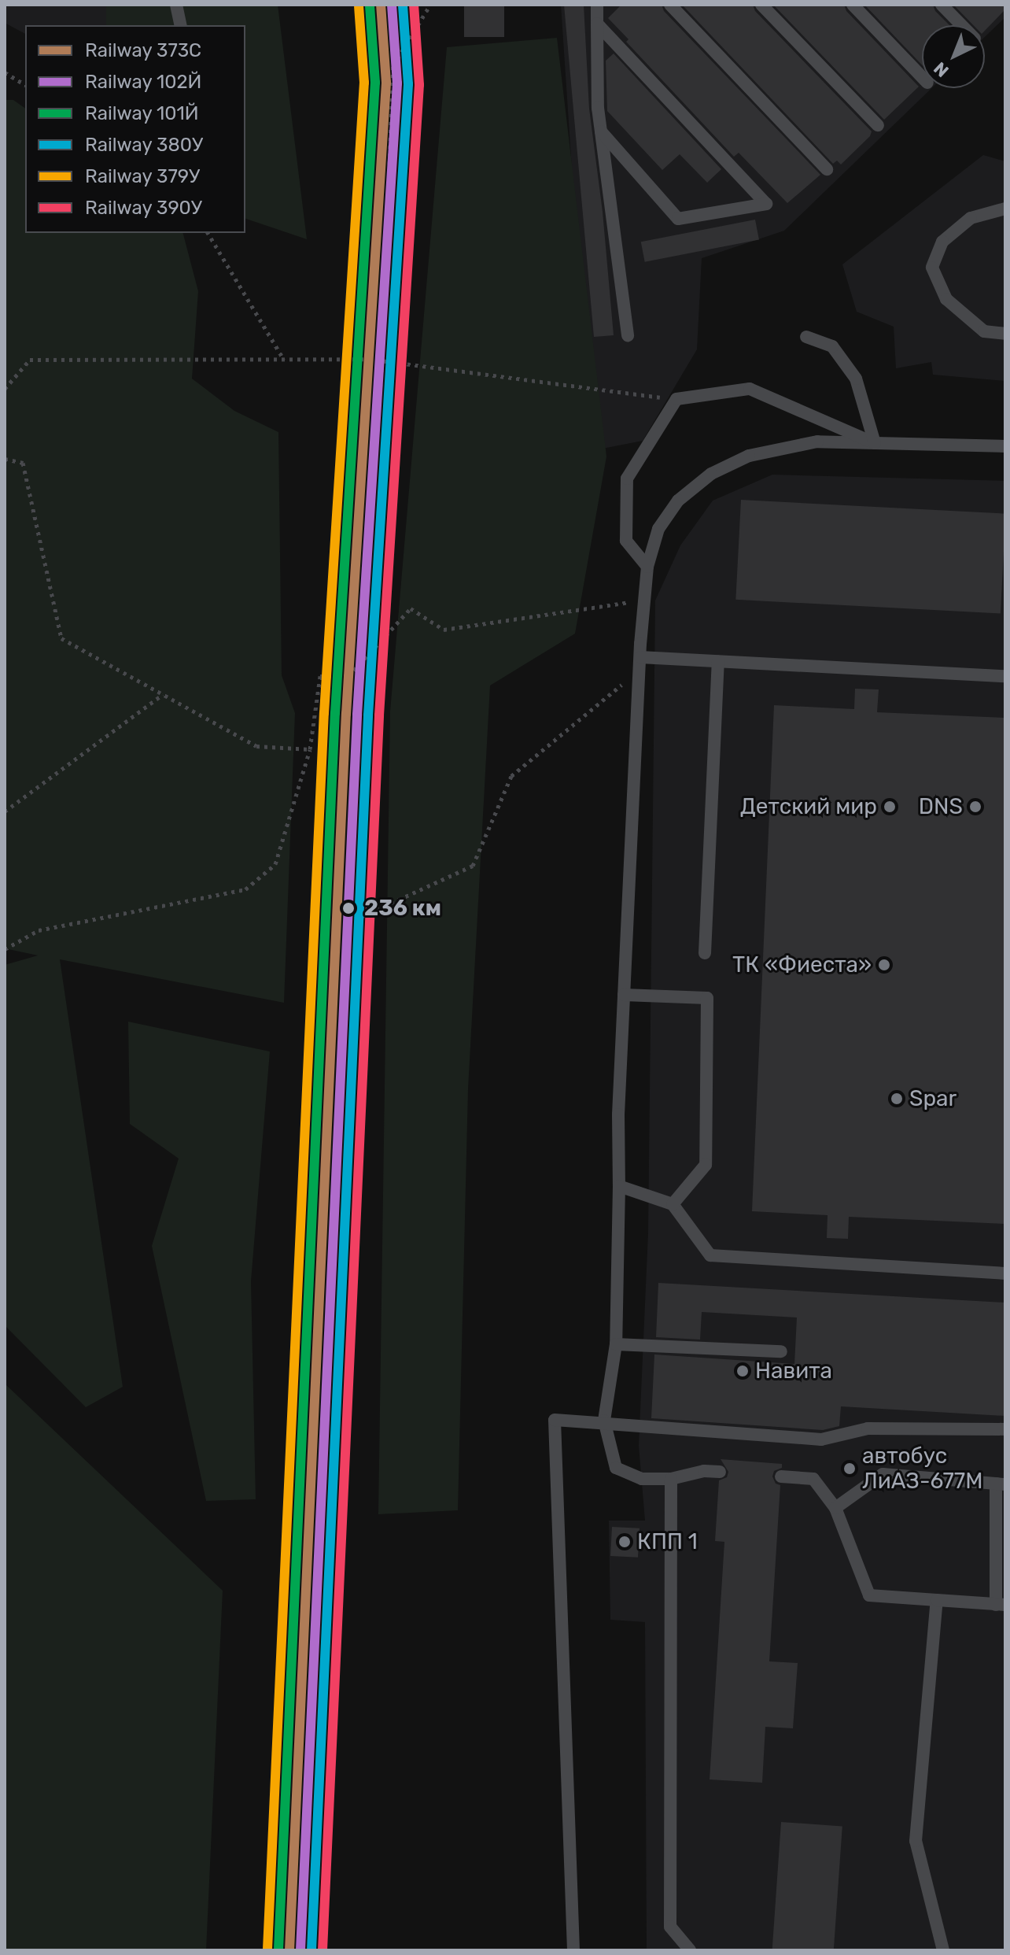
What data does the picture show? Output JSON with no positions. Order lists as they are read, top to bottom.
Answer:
{
  "places": [
    "Детский мир",
    "DNS",
    "236 км",
    "ТК «Фиеста»",
    "Spar",
    "Навита",
    "автобус ЛиАЗ-677М",
    "КПП 1"
  ],
  "lines": [
    "rail line 373C",
    "rail line 102Й",
    "rail line 380У",
    "rail line 390У",
    "rail line 101Й",
    "rail line 379У"
  ],
  "legend": [
    "Railway 373C",
    "Railway 102Й",
    "Railway 101Й",
    "Railway 380У",
    "Railway 379У",
    "Railway 390У"
  ],
  "north": "bottom left"
}
